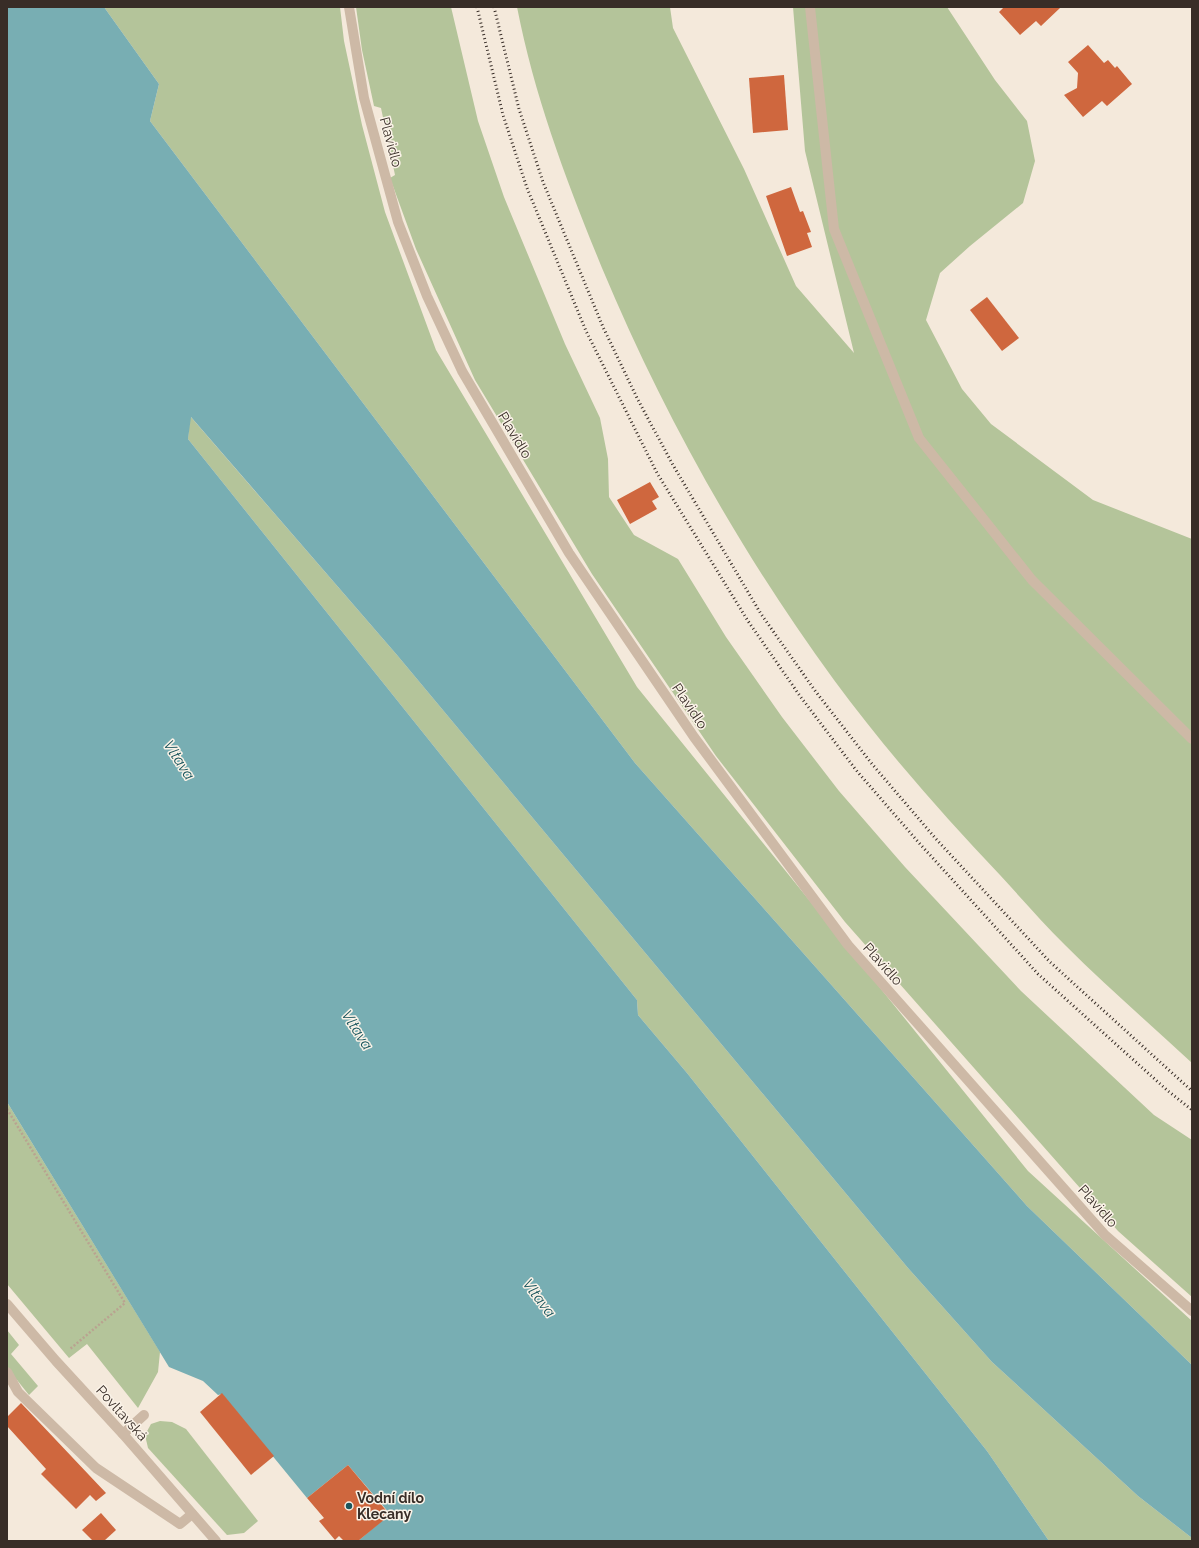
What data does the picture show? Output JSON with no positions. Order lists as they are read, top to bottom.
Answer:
{
  "streets": {
    "street": ["Plavidlo", "Povltavská"]
  },
  "water": ["Vltava"],
  "places": ["Vodní dílo Klecany"]
}
